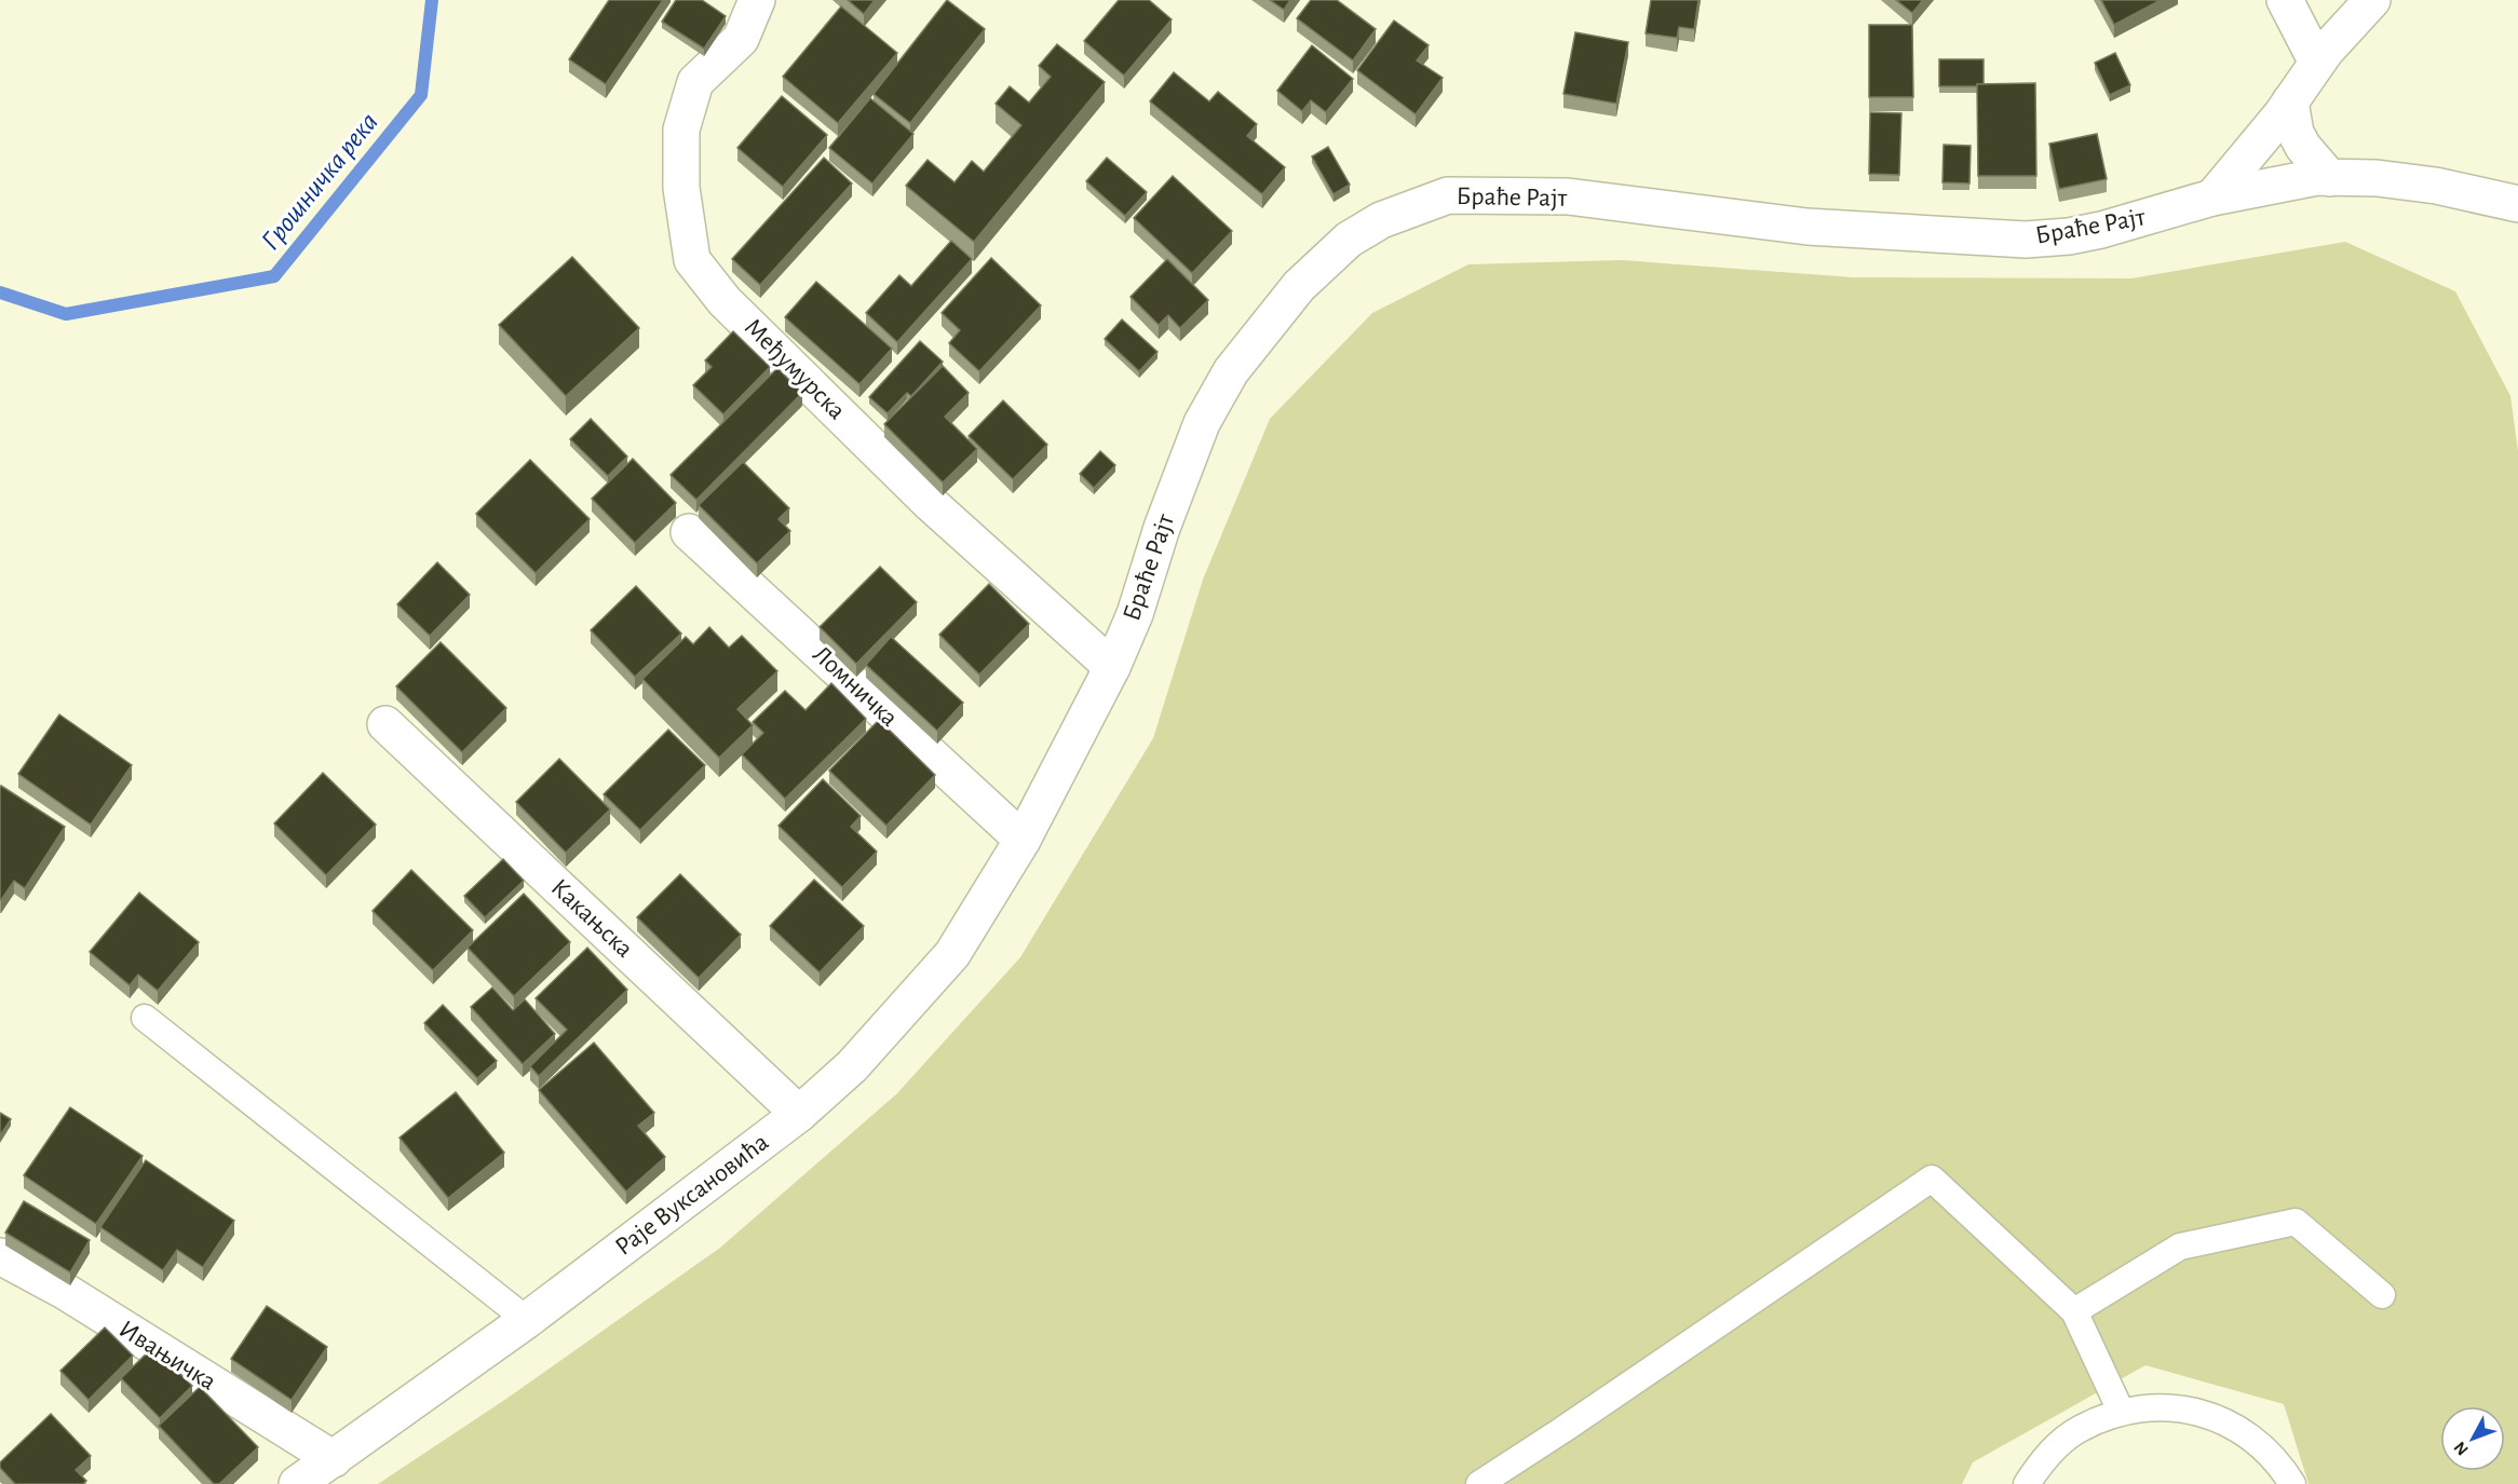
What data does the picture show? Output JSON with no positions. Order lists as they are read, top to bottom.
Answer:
{
  "streets": {
    "street": [
      "Браће Рајт",
      "Међумурска",
      "Ломничка",
      "Какањска",
      "Раје Вуксановића",
      "Ивањичка"
    ]
  },
  "crossings": [
    ["Браће Рајт", "Међумурска"],
    ["Браће Рајт", "Ломничка"],
    ["Браће Рајт", "Раје Вуксановића"],
    ["Ломничка", "Раје Вуксановића"],
    ["Какањска", "Раје Вуксановића"],
    ["Раје Вуксановића", "Ивањичка"]
  ],
  "water": ["Грошничка река"],
  "north": "bottom left"
}
